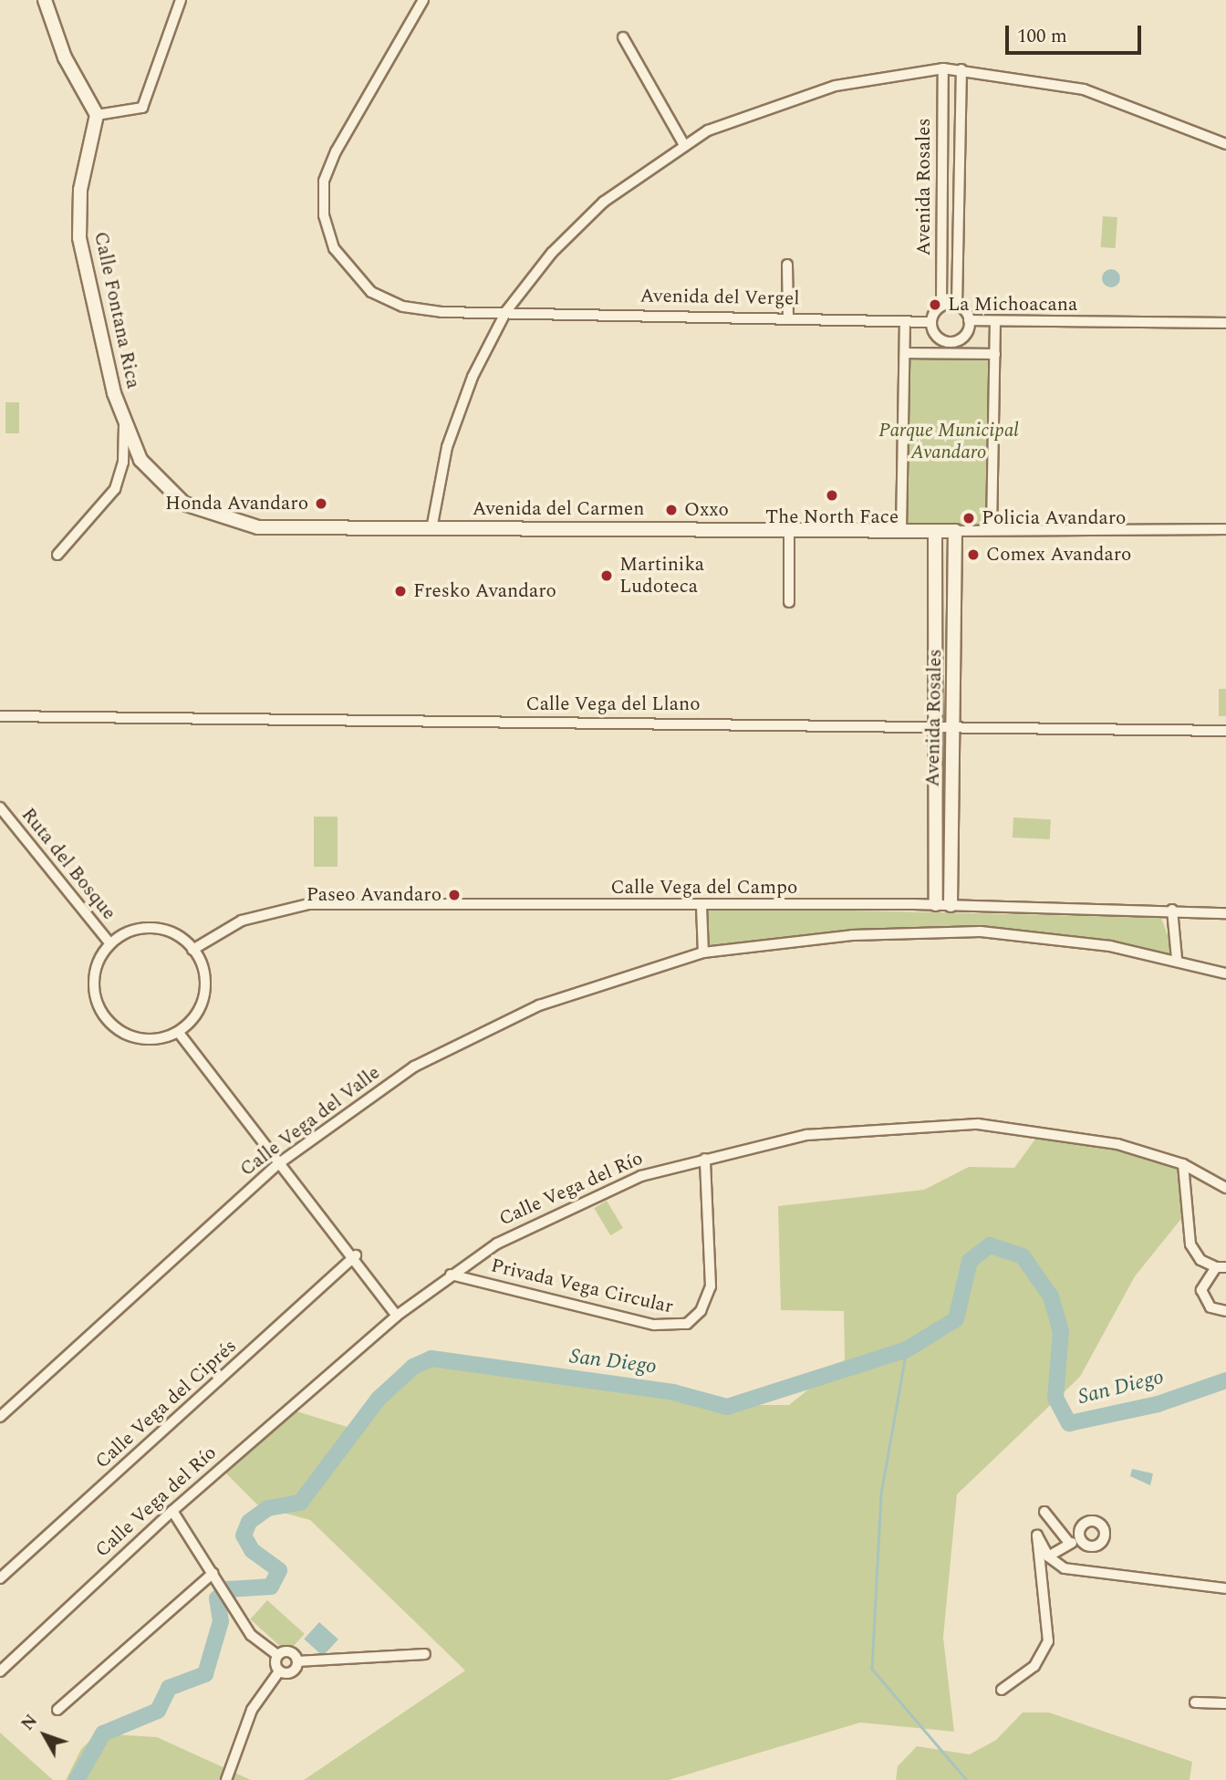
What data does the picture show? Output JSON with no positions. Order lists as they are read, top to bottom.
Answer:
{
  "streets": {
    "street": [
      "Avenida Rosales",
      "Avenida del Vergel",
      "Calle Fontana Rica",
      "Avenida del Carmen",
      "Calle Vega del Llano",
      "Ruta del Bosque",
      "Calle Vega del Campo",
      "Calle Vega del Valle",
      "Calle Vega del Río",
      "Privada Vega Circular",
      "Calle Vega del Ciprés"
    ]
  },
  "crossings": [
    ["Avenida Rosales", "Avenida del Vergel"],
    ["Avenida Rosales", "Avenida del Carmen"],
    ["Avenida Rosales", "Calle Vega del Llano"],
    ["Avenida Rosales", "Calle Vega del Campo"],
    ["Calle Fontana Rica", "Avenida del Carmen"],
    ["Ruta del Bosque", "Calle Vega del Campo"],
    ["Calle Vega del Río", "Privada Vega Circular"]
  ],
  "water": ["San Diego"],
  "parks": ["Parque Municipal Avandaro"],
  "places": [
    "La Michoacana",
    "The North Face",
    "Honda Avandaro",
    "Oxxo",
    "Policia Avandaro",
    "Comex Avandaro",
    "Martinika Ludoteca",
    "Fresko Avandaro",
    "Paseo Avandaro"
  ],
  "scale_bar": "100 m",
  "north": "top left"
}
